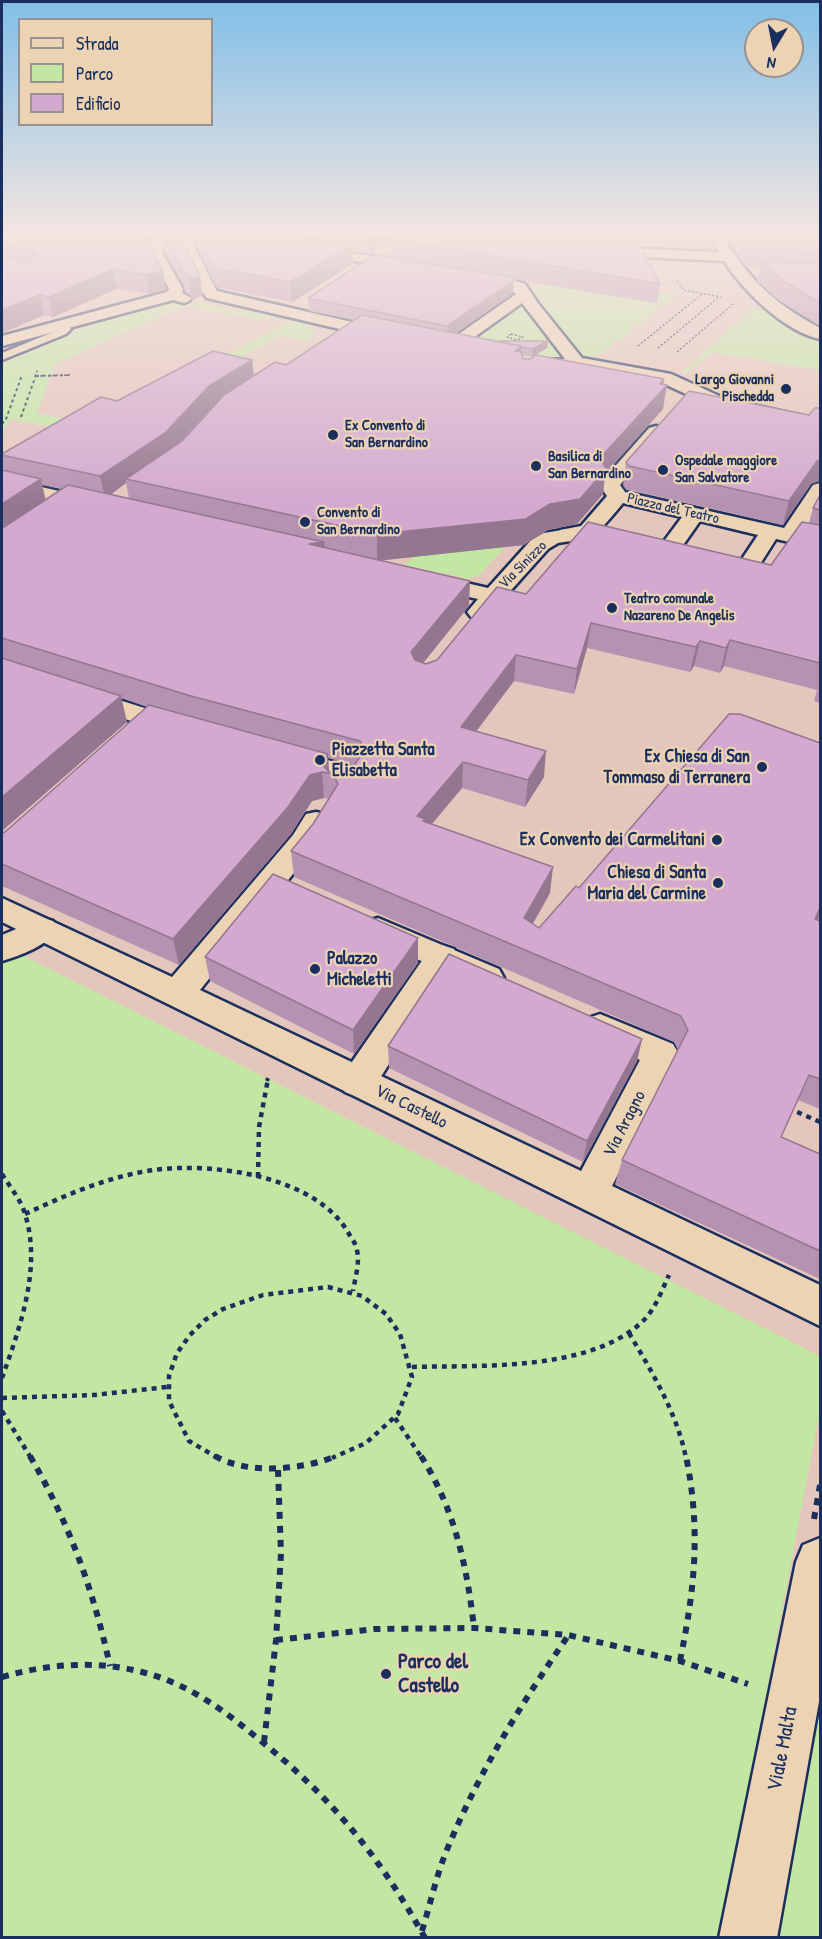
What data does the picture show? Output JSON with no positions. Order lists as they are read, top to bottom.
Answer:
{
  "streets": {
    "street": [
      "Piazza del Teatro",
      "Via Sinizzo",
      "Via Castello",
      "Via Aragno",
      "Viale Malta"
    ]
  },
  "crossings": [
    ["Piazza del Teatro", "Via Sinizzo"],
    ["Via Castello", "Via Aragno"]
  ],
  "places": [
    "Largo Giovanni Pischedda",
    "Ex Convento di San Bernardino",
    "Basilica di San Bernardino",
    "Ospedale maggiore San Salvatore",
    "Convento di San Bernardino",
    "Teatro comunale Nazareno De Angelis",
    "Piazzetta Santa Elisabetta",
    "Ex Chiesa di San Tommaso di Terranera",
    "Ex Convento dei Carmelitani",
    "Chiesa di Santa Maria del Carmine",
    "Palazzo Micheletti",
    "Parco del Castello"
  ],
  "legend": ["Strada", "Parco", "Edificio"],
  "north": "bottom"
}
